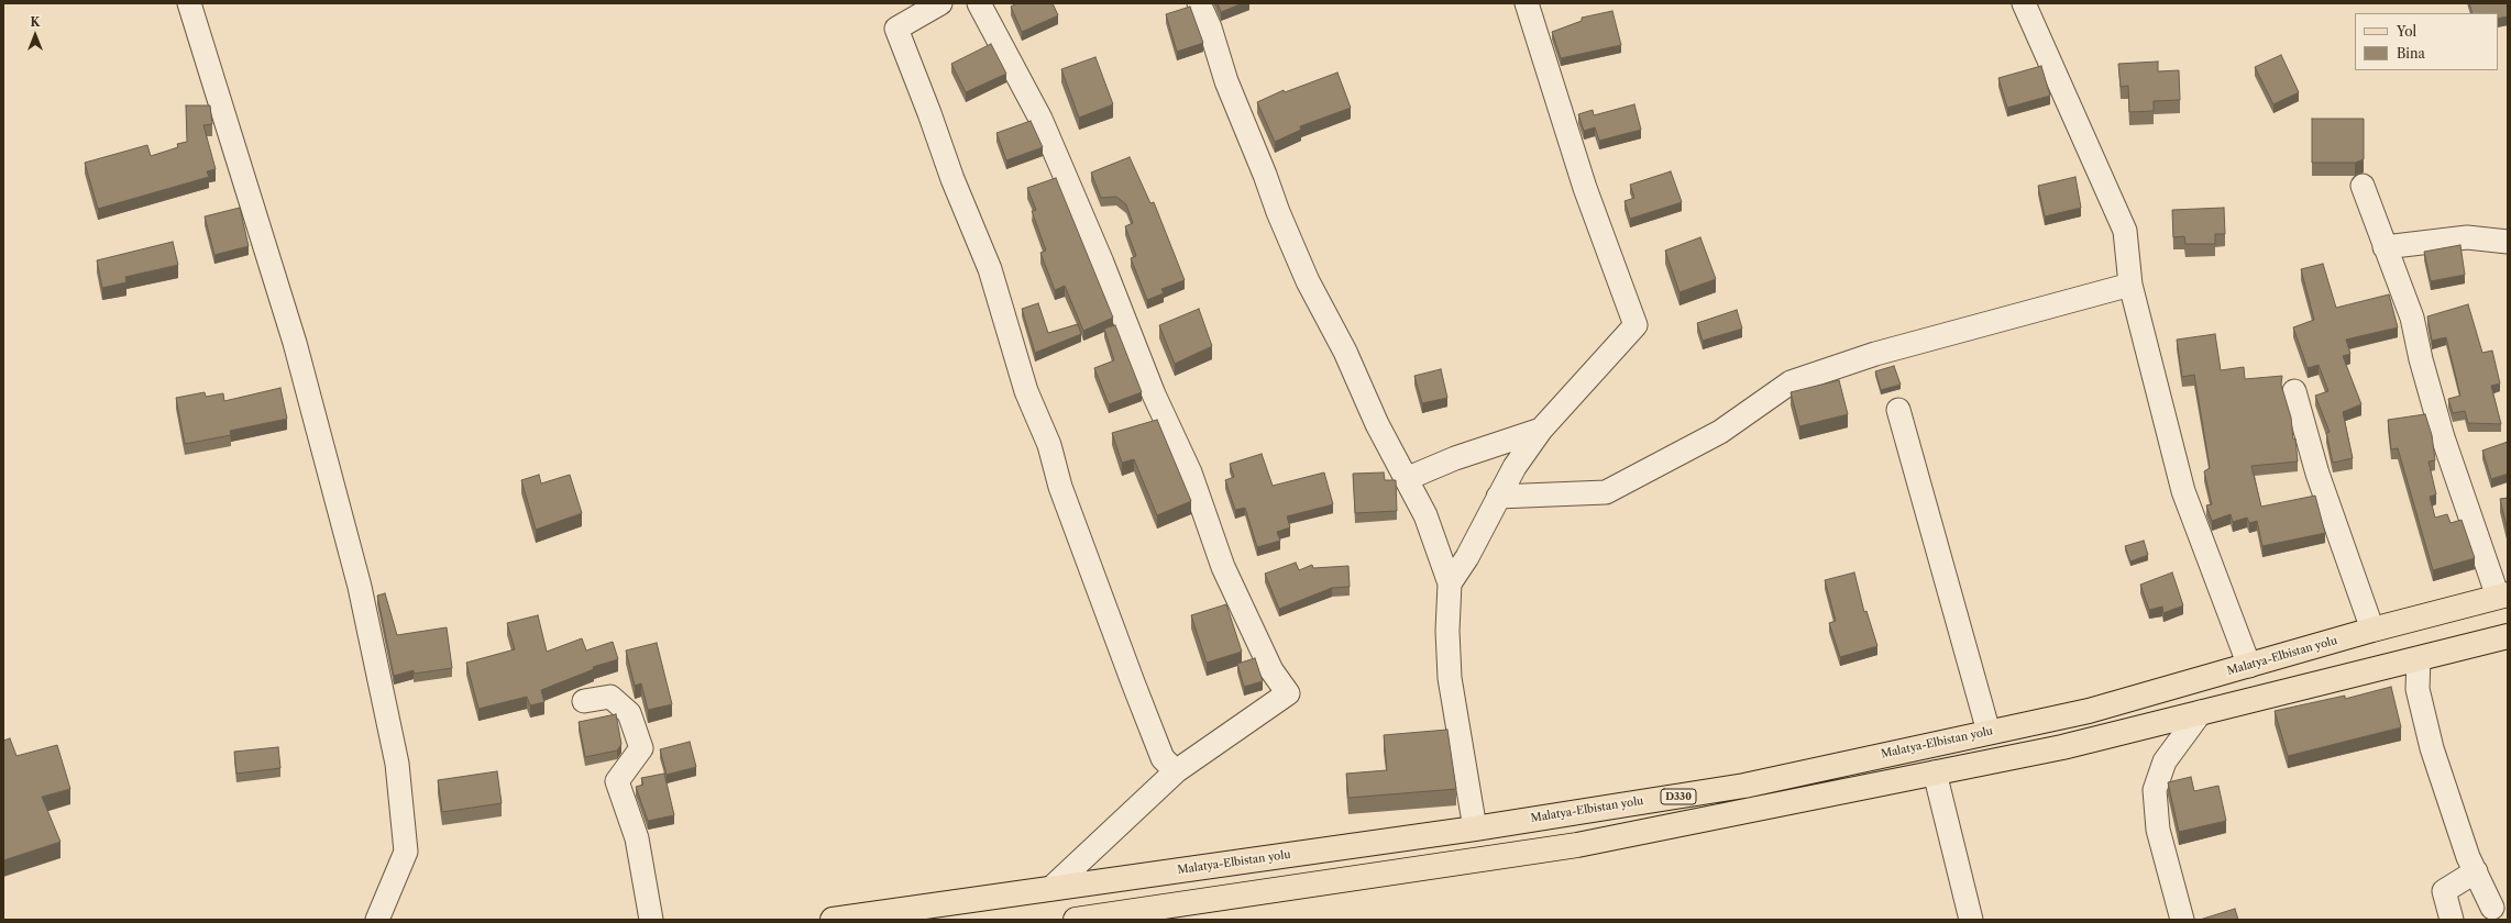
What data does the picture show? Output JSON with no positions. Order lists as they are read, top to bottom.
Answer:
{
  "streets": {
    "main road": ["Malatya-Elbistan yolu", "D330"]
  },
  "legend": ["Yol", "Bina"],
  "north": "top"
}
